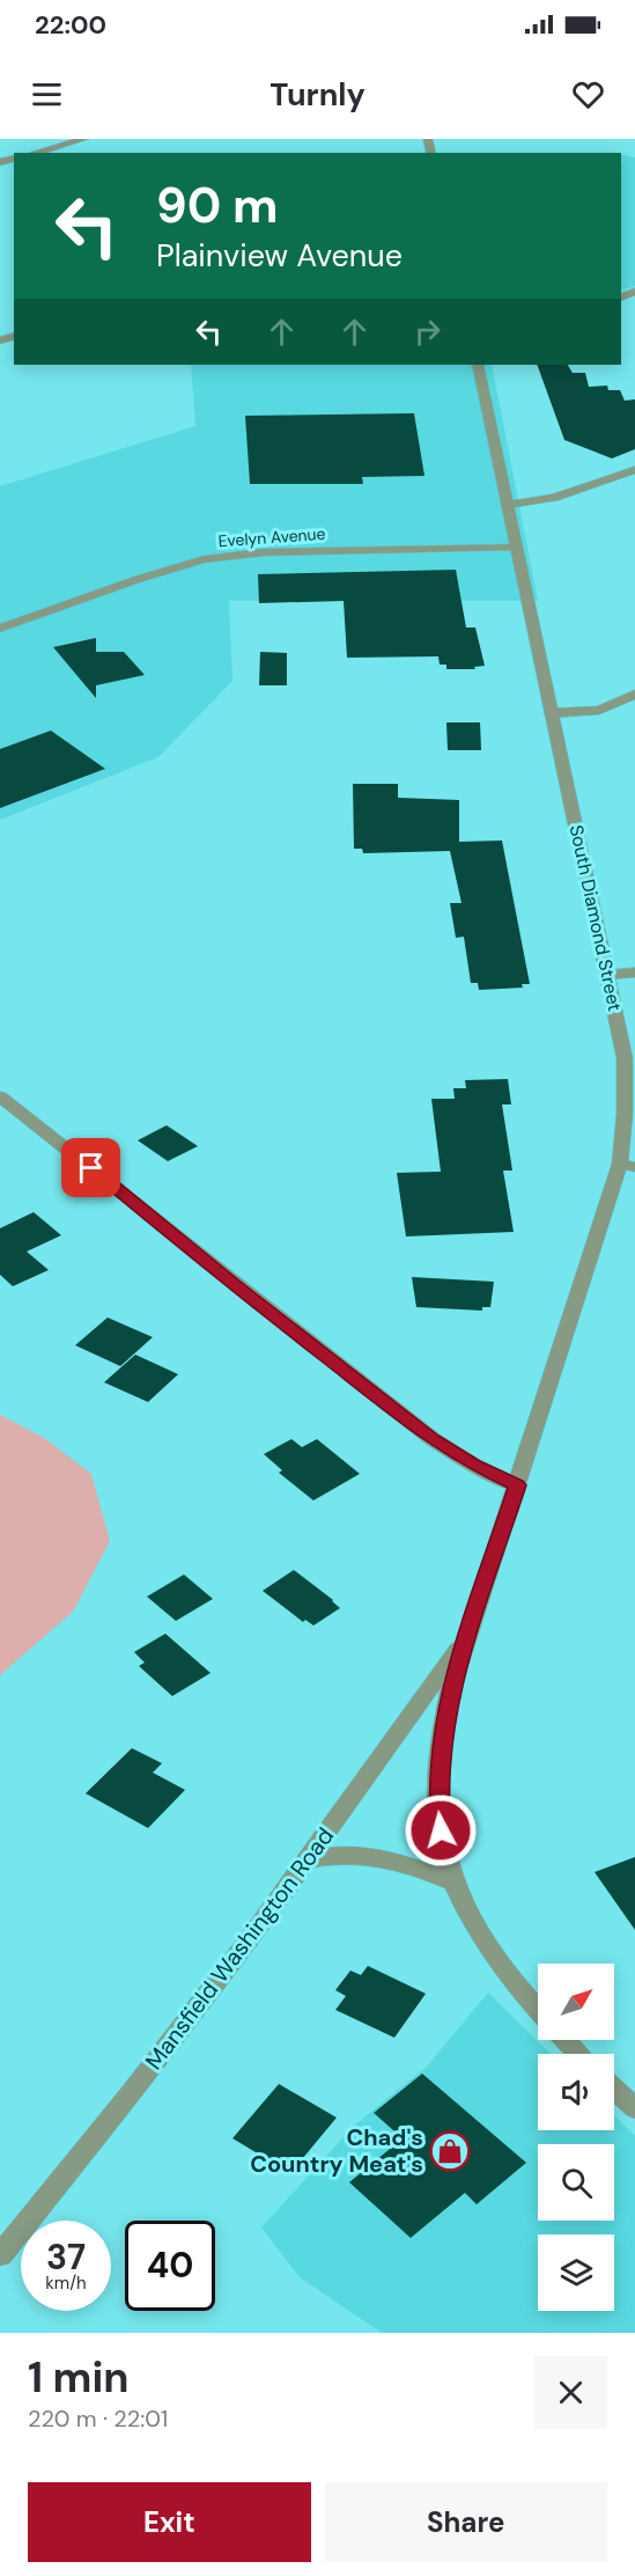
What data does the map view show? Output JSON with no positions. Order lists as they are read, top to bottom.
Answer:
{
  "streets": {
    "street": ["Evelyn Avenue", "South Diamond Street", "Mansfield Washington Road"]
  },
  "crossings": [
    ["Evelyn Avenue", "South Diamond Street"],
    ["South Diamond Street", "Mansfield Washington Road"]
  ],
  "places": {
    "shop": ["Chad's Country Meat's"]
  },
  "north": "top right",
  "page": {
    "status": "22:00",
    "header": "Turnly",
    "turn": ["90 m", "Plainview Avenue"],
    "speed": "37 km/h",
    "limit": "40",
    "heading": ["1 min", "220 m · 22:01"],
    "buttons": ["Exit", "Share"]
  }
}
